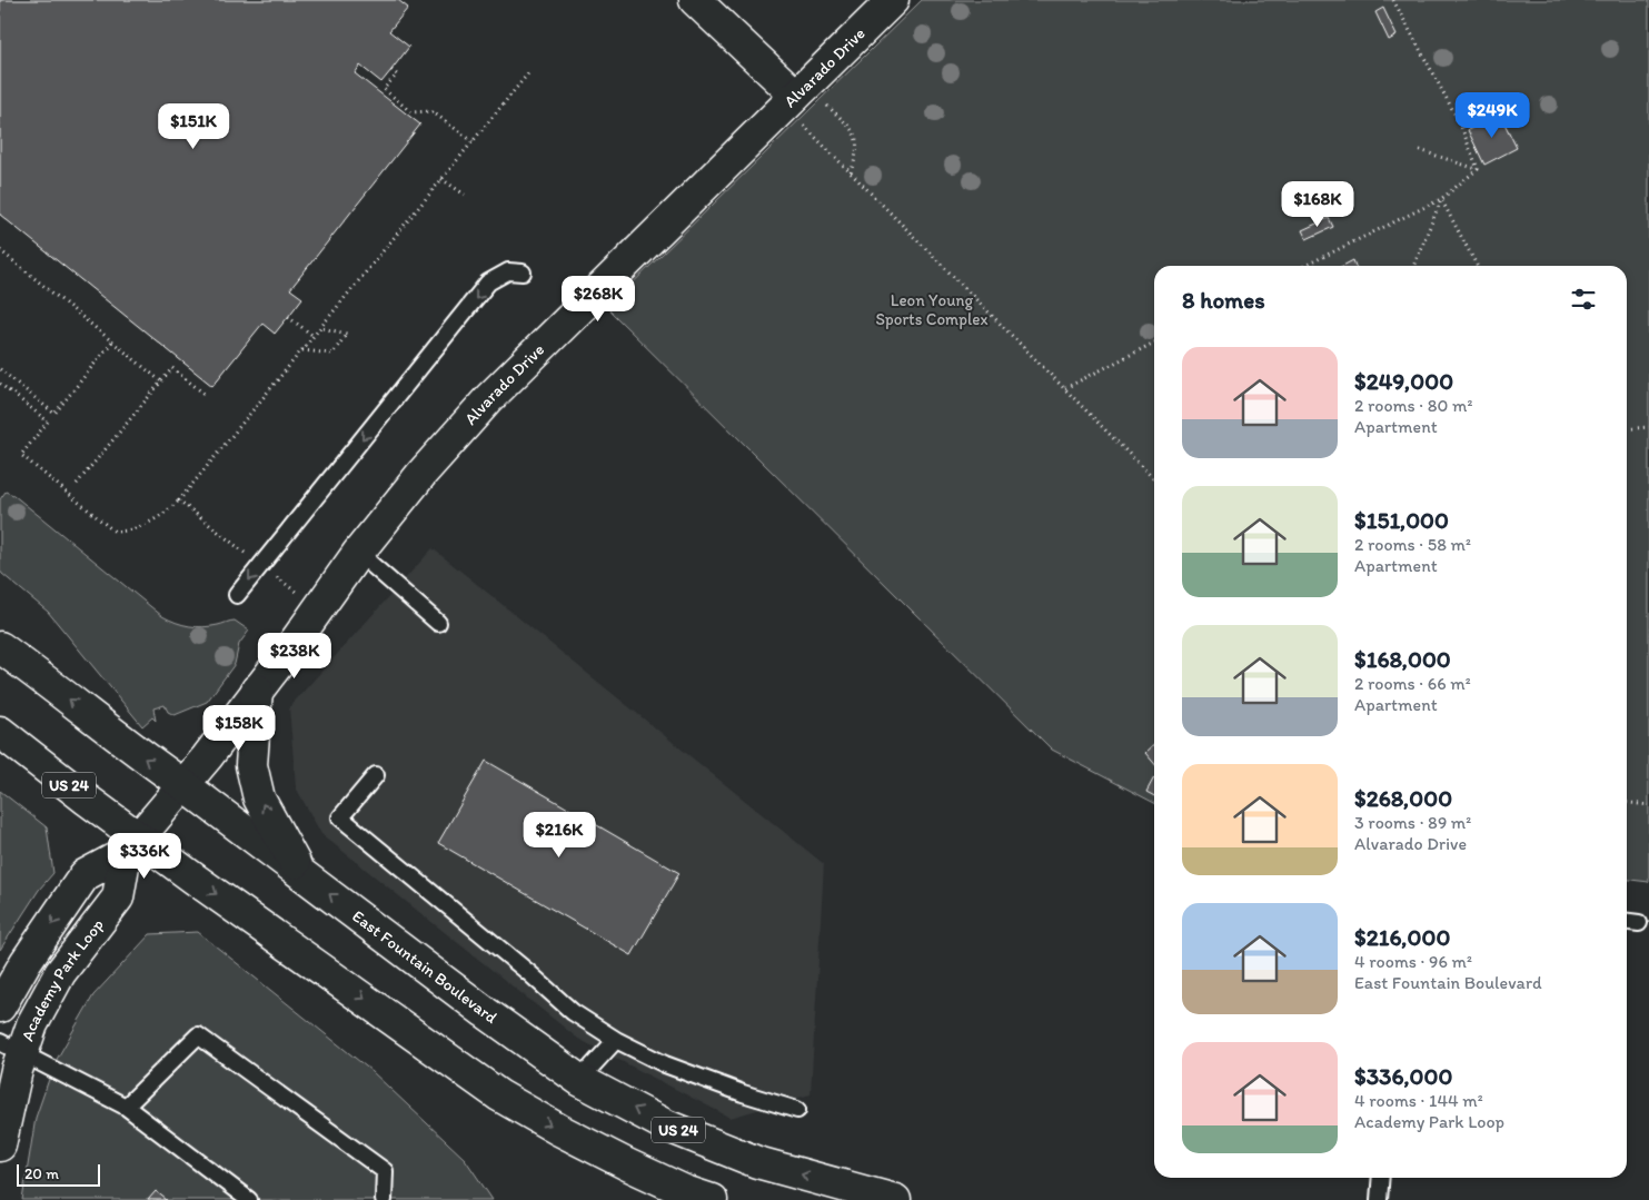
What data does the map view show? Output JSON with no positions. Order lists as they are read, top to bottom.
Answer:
{
  "streets": {
    "main road": [
      "Alvarado Drive",
      "US 24",
      "East Fountain Boulevard",
      "Academy Park Loop"
    ]
  },
  "crossings": [
    ["Alvarado Drive", "East Fountain Boulevard"],
    ["Alvarado Drive", "Academy Park Loop"],
    ["US 24", "Academy Park Loop"],
    ["East Fountain Boulevard", "Academy Park Loop"]
  ],
  "parks": ["Leon Young Sports Complex"],
  "scale_bar": "20 m",
  "page": {
    "price": [
      "$249K",
      "$151K",
      "$168K",
      "$268K",
      "$238K",
      "$158K",
      "$216K",
      "$336K"
    ],
    "heading": "8 homes",
    "list": [
      {
        "name": "$249,000",
        "note": "2 rooms · 80 m² · Apartment"
      },
      {
        "name": "$151,000",
        "note": "2 rooms · 58 m² · Apartment"
      },
      {
        "name": "$168,000",
        "note": "2 rooms · 66 m² · Apartment"
      },
      {
        "name": "$268,000",
        "note": "3 rooms · 89 m² · Alvarado Drive"
      },
      {
        "name": "$216,000",
        "note": "4 rooms · 96 m² · East Fountain Boulevard"
      },
      {
        "name": "$336,000",
        "note": "4 rooms · 144 m² · Academy Park Loop"
      }
    ],
    "scale": "20 m"
  }
}
